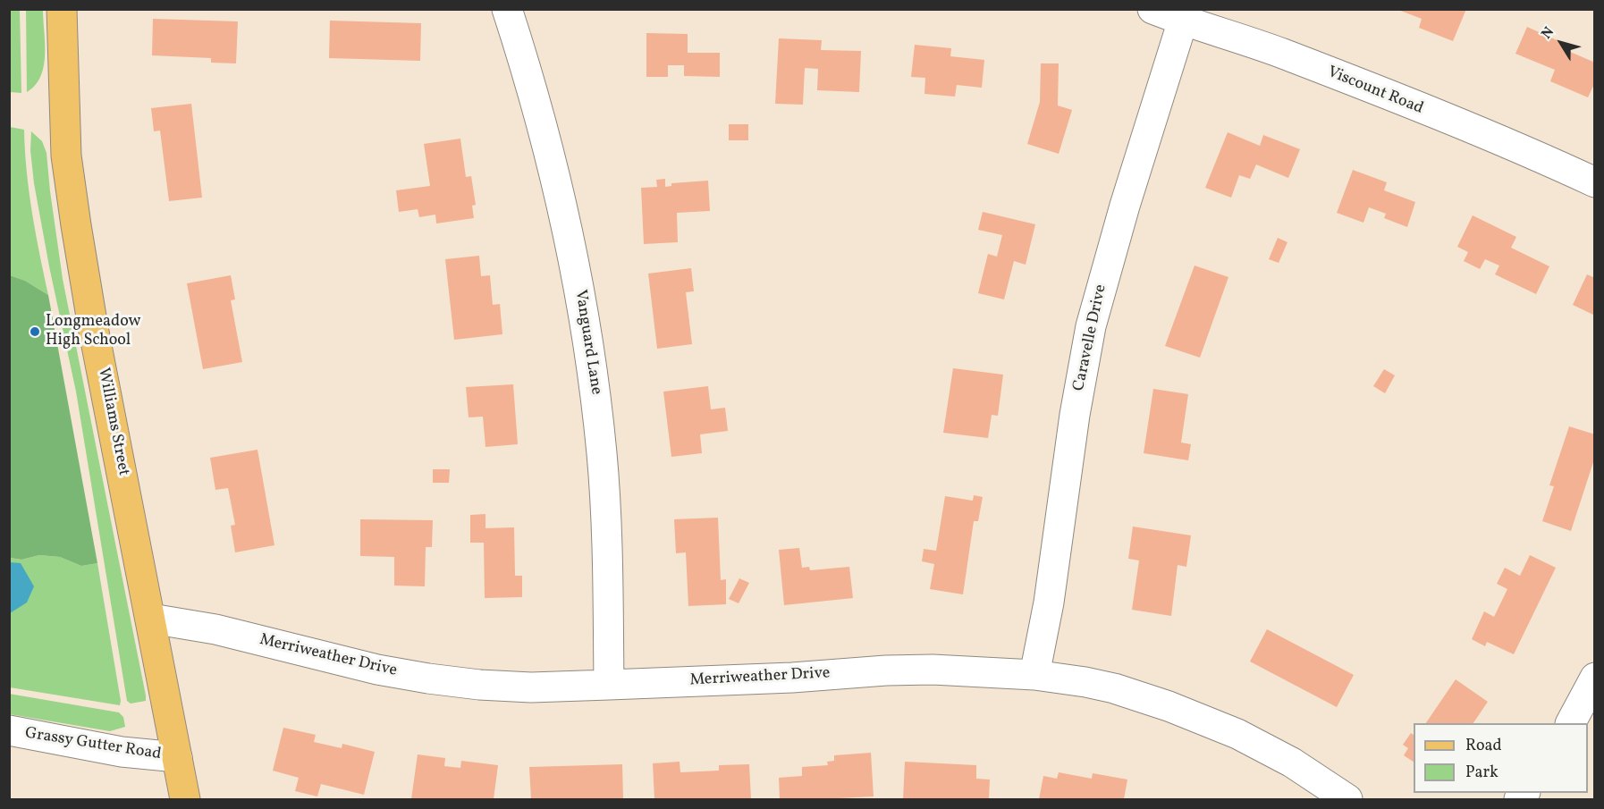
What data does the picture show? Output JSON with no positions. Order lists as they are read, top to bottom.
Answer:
{
  "streets": {
    "main road": ["Williams Street"],
    "street": [
      "Viscount Road",
      "Caravelle Drive",
      "Vanguard Lane",
      "Merriweather Drive",
      "Grassy Gutter Road"
    ]
  },
  "crossings": [
    ["Viscount Road", "Caravelle Drive"],
    ["Caravelle Drive", "Merriweather Drive"],
    ["Vanguard Lane", "Merriweather Drive"],
    ["Williams Street", "Merriweather Drive"],
    ["Williams Street", "Grassy Gutter Road"]
  ],
  "places": ["Longmeadow High School"],
  "legend": ["Road", "Park"],
  "north": "top left"
}
